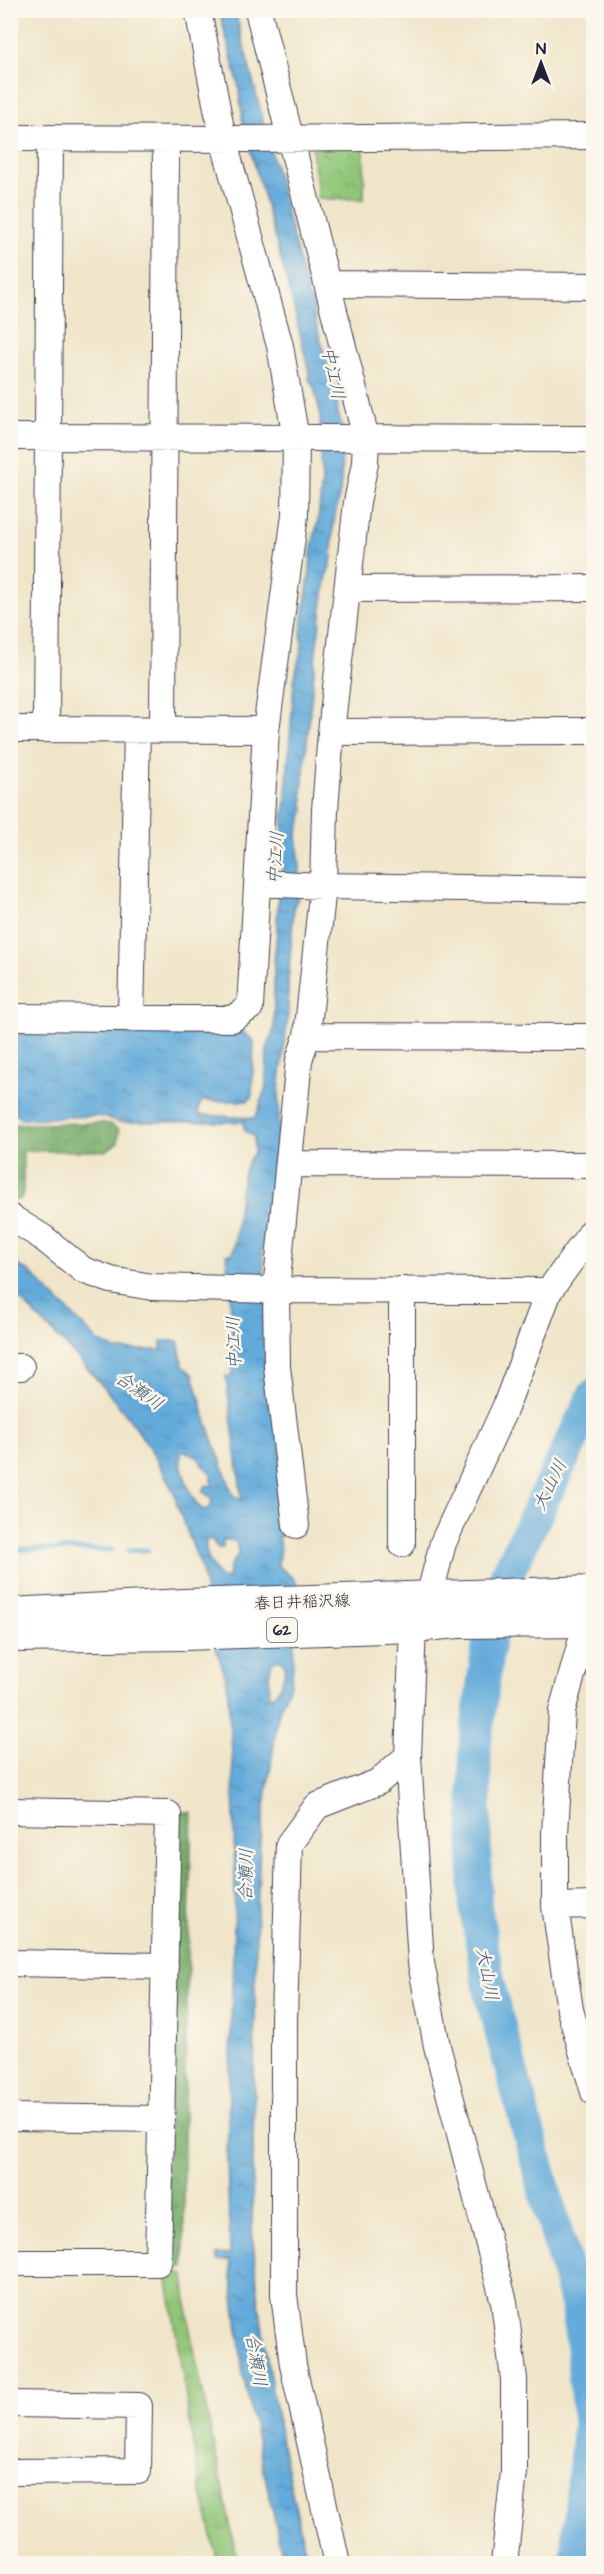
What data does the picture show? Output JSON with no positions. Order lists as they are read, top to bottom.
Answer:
{
  "streets": {
    "main road": ["春日井稲沢線", "62"]
  },
  "water": ["中江川", "合瀬川", "大山川"],
  "north": "top"
}
